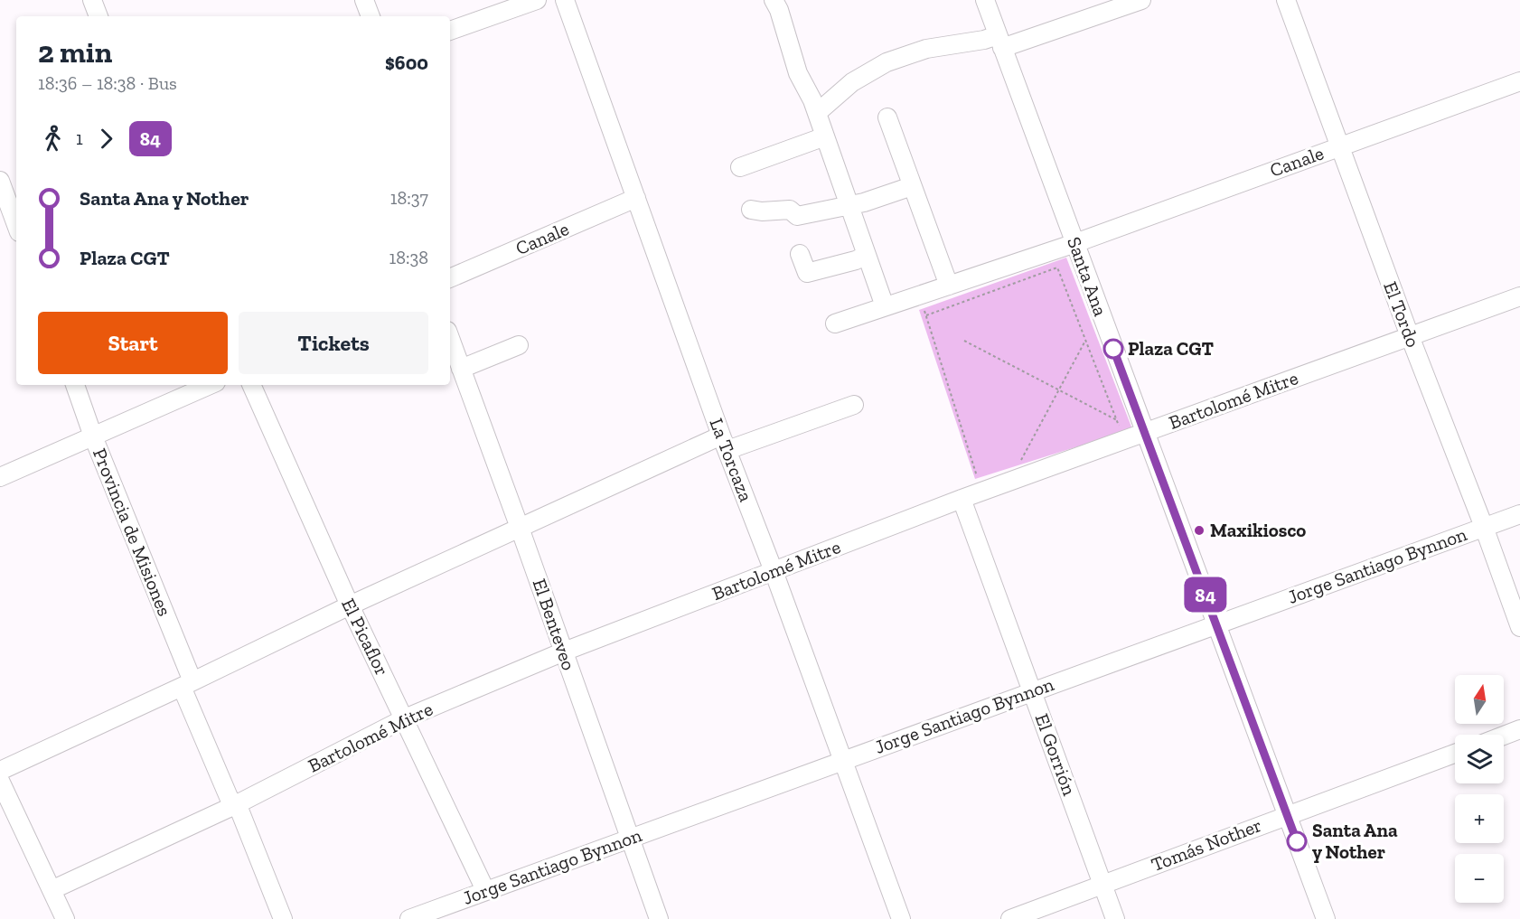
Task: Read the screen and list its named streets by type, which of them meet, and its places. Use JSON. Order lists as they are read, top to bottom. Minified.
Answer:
{"streets":{"street":["Canale","Santa Ana","El Tordo","Bartolomé Mitre","La Torcaza","Provincia de Misiones","Jorge Santiago Bynnon","El Benteveo","El Picaflor","El Gorrión","Tomás Nother"]},"crossings":[["Canale","Santa Ana"],["Canale","El Tordo"],["Canale","La Torcaza"],["Santa Ana","Bartolomé Mitre"],["Santa Ana","Jorge Santiago Bynnon"],["Santa Ana","Tomás Nother"],["El Tordo","Bartolomé Mitre"],["El Tordo","Jorge Santiago Bynnon"],["Bartolomé Mitre","La Torcaza"],["Bartolomé Mitre","Provincia de Misiones"],["Bartolomé Mitre","El Benteveo"],["Bartolomé Mitre","El Picaflor"],["Bartolomé Mitre","El Gorrión"],["La Torcaza","Jorge Santiago Bynnon"],["Jorge Santiago Bynnon","El Benteveo"],["Jorge Santiago Bynnon","El Picaflor"],["Jorge Santiago Bynnon","El Gorrión"],["El Gorrión","Tomás Nother"]],"places":["Plaza CGT","Maxikiosco","Santa Ana y Nother"],"lines":["bus line 84"],"north":"top","page":{"on_map":"84","heading":["2 min","18:36 – 18:38 · Bus","$600"],"legs":["1","84"],"list":[{"name":"Santa Ana y Nother","value":"18:37"},{"name":"Plaza CGT","value":"18:38"}],"buttons":["Start","Tickets"],"map_buttons":["+","−"]}}
